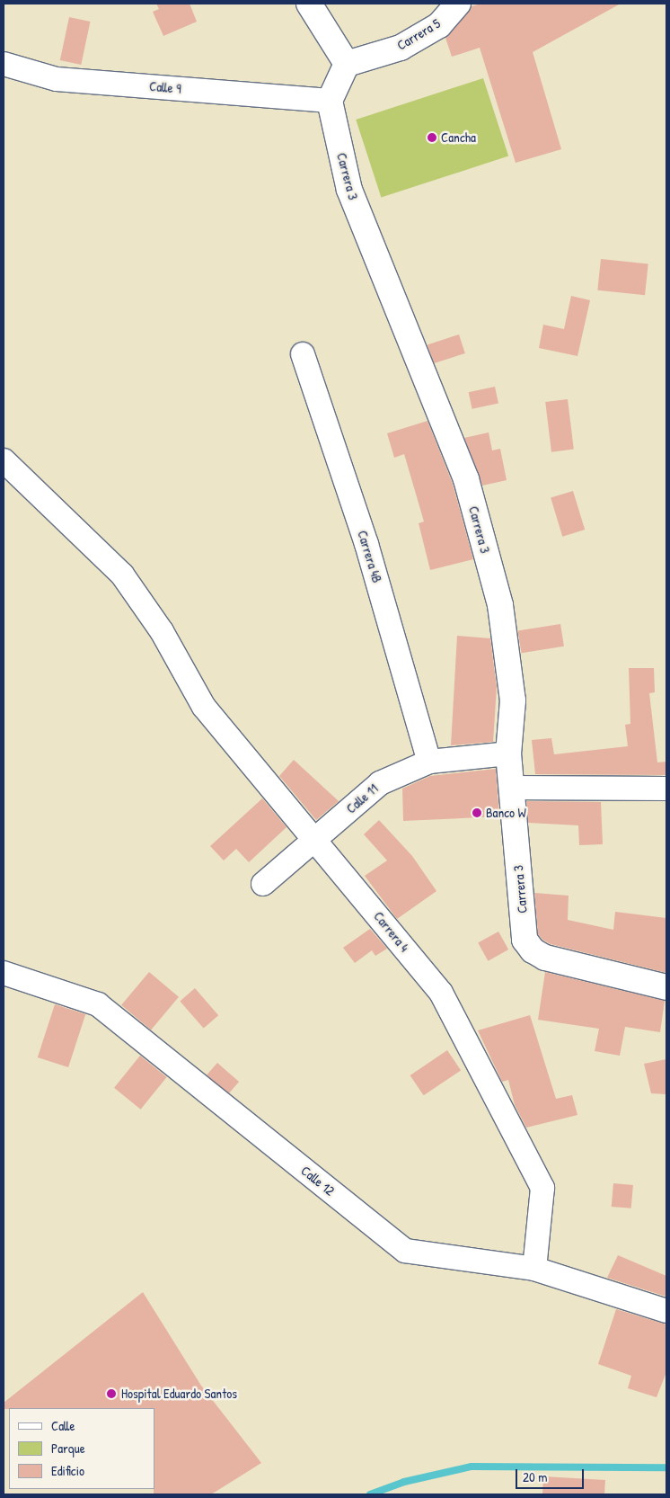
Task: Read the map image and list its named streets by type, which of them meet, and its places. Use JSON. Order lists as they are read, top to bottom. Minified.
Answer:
{"streets":{"street":["Carrera 5","Calle 9","Carrera 3","Carrera 4B","Calle 11","Carrera 4","Calle 12"]},"crossings":[["Calle 9","Carrera 3"],["Carrera 3","Calle 11"],["Carrera 4B","Calle 11"],["Calle 11","Carrera 4"],["Carrera 4","Calle 12"]],"places":["Cancha","Banco W","Hospital Eduardo Santos"],"legend":["Calle","Parque","Edificio"],"scale_bar":"20 m"}
